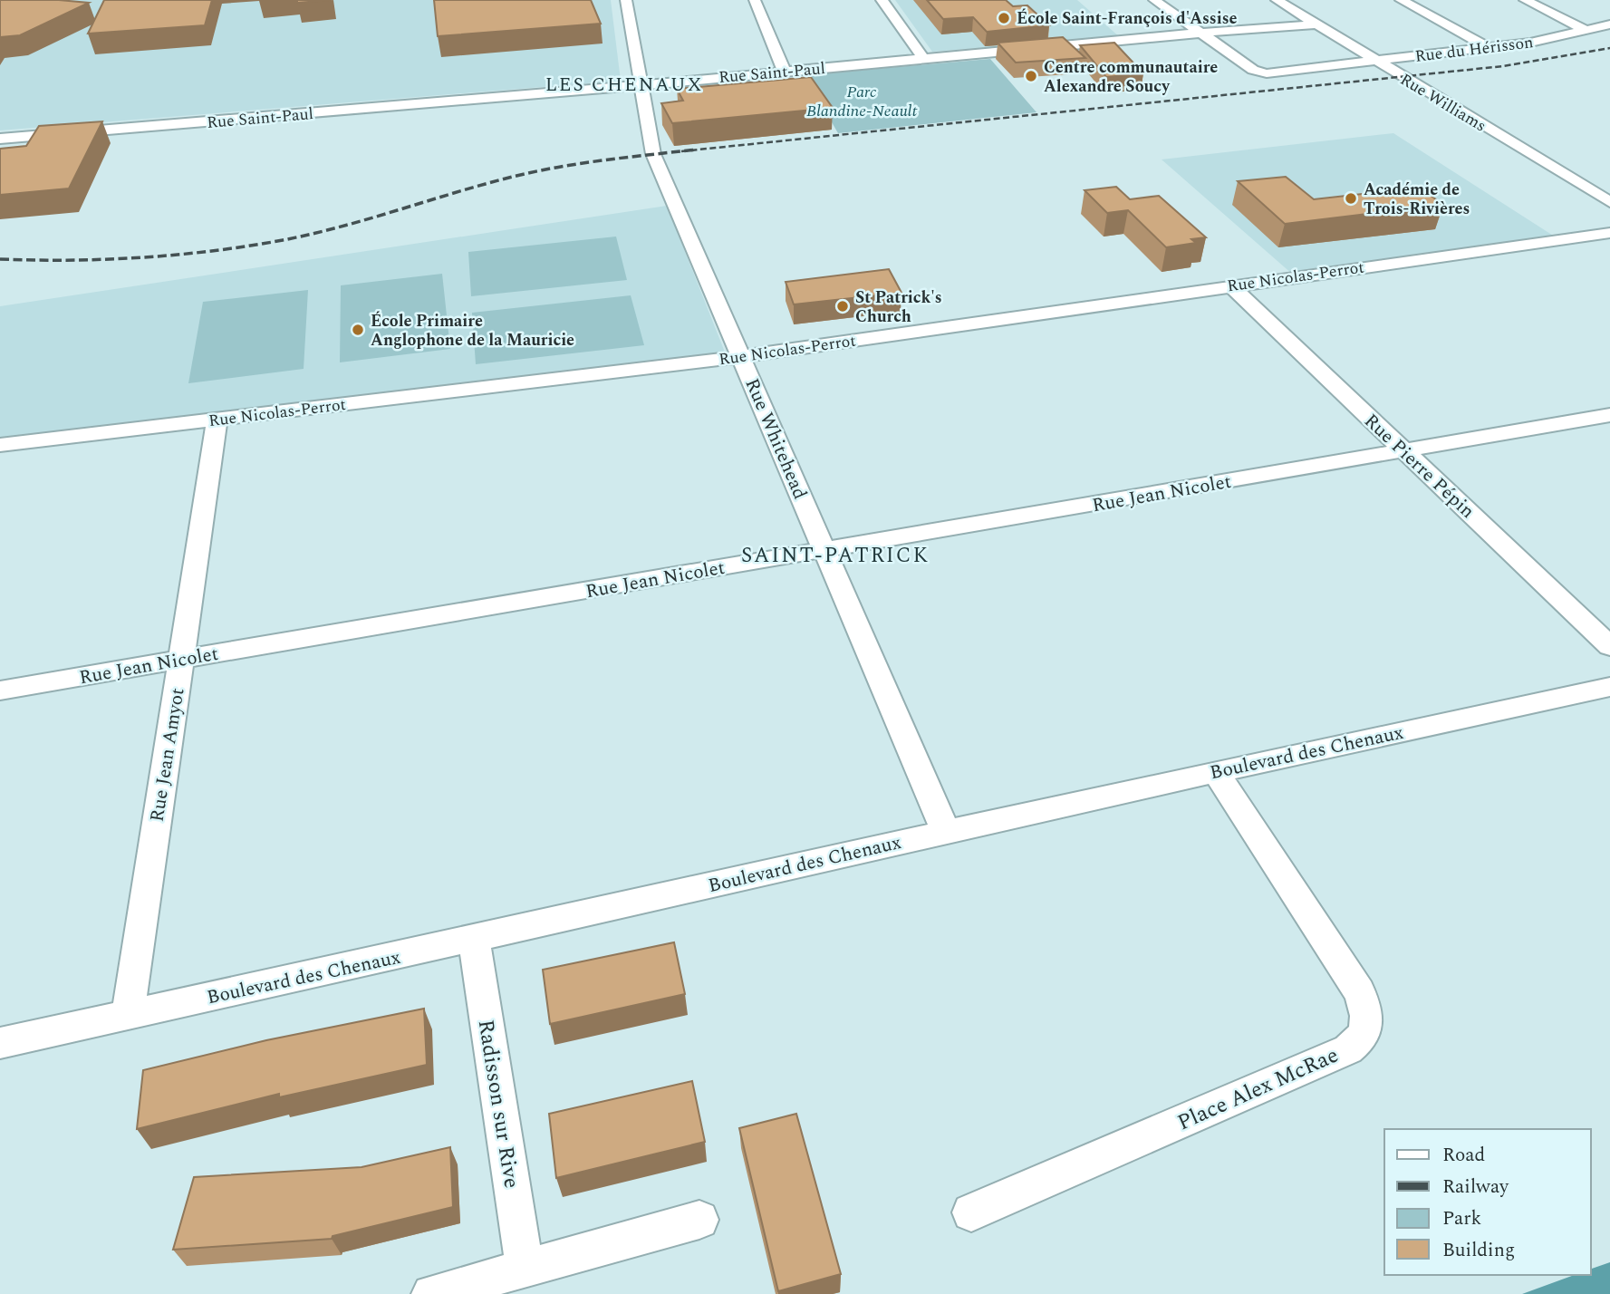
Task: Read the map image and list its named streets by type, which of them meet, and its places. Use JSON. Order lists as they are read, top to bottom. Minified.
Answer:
{"streets":{"street":["Rue du Hérisson","Rue Saint-Paul","Rue Williams","Rue Nicolas-Perrot","Rue Whitehead","Rue Pierre Pépin","Rue Jean Nicolet","Boulevard des Chenaux","Rue Jean Amyot","Place Alex McRae","Radisson sur Rive"]},"crossings":[["Rue du Hérisson","Rue Saint-Paul"],["Rue du Hérisson","Rue Williams"],["Rue Saint-Paul","Rue Williams"],["Rue Saint-Paul","Rue Whitehead"],["Rue Nicolas-Perrot","Rue Whitehead"],["Rue Nicolas-Perrot","Rue Pierre Pépin"],["Rue Nicolas-Perrot","Rue Jean Amyot"],["Rue Whitehead","Rue Jean Nicolet"],["Rue Whitehead","Boulevard des Chenaux"],["Rue Pierre Pépin","Rue Jean Nicolet"],["Rue Jean Nicolet","Rue Jean Amyot"],["Boulevard des Chenaux","Rue Jean Amyot"],["Boulevard des Chenaux","Place Alex McRae"],["Boulevard des Chenaux","Radisson sur Rive"]],"districts":["LES CHENAUX","SAINT-PATRICK"],"parks":["Parc Blandine-Neault"],"places":["École Saint-François d'Assise","Centre communautaire Alexandre Soucy","Académie de Trois-Rivières","St Patrick's Church","École Primaire Anglophone de la Mauricie"],"legend":["Road","Railway","Park","Building"]}
